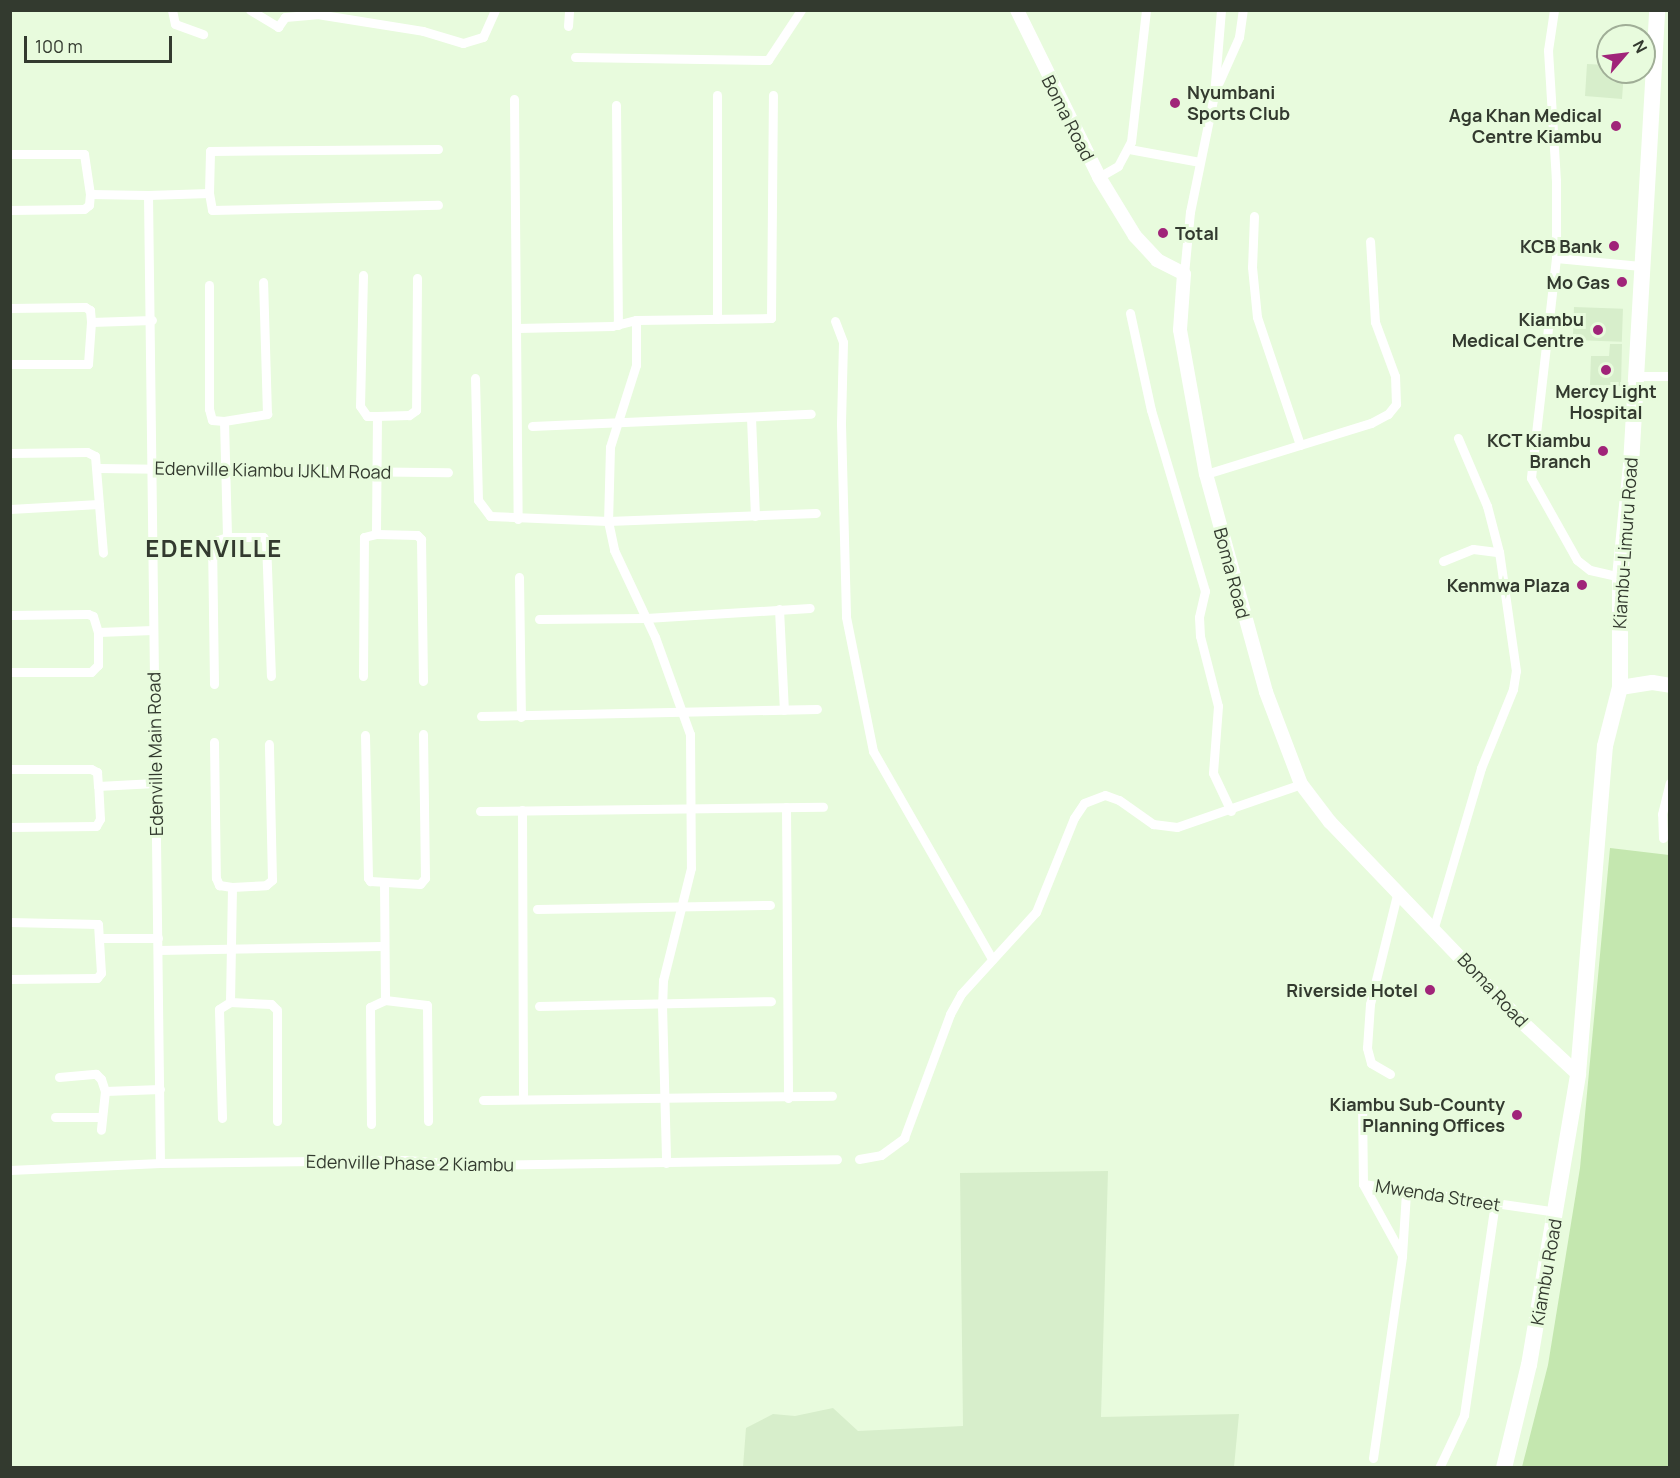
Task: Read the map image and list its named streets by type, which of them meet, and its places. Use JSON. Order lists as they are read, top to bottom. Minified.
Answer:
{"streets":{"highway":["Kiambu-Limuru Road","Kiambu Road"],"main road":["Boma Road"],"street":["Edenville Kiambu IJKLM Road","Edenville Main Road","Edenville Phase 2 Kiambu","Mwenda Street"]},"crossings":[["Boma Road","Kiambu-Limuru Road"],["Boma Road","Kiambu Road"],["Edenville Kiambu IJKLM Road","Edenville Main Road"],["Kiambu-Limuru Road","Kiambu Road"],["Edenville Main Road","Edenville Phase 2 Kiambu"],["Mwenda Street","Kiambu Road"]],"districts":["EDENVILLE"],"places":["Nyumbani Sports Club","Aga Khan Medical Centre Kiambu","Total","KCB Bank","Mo Gas","Kiambu Medical Centre","Mercy Light Hospital","KCT Kiambu Branch","Kenmwa Plaza","Riverside Hotel","Kiambu Sub-County Planning Offices"],"scale_bar":"100 m","north":"top right"}
